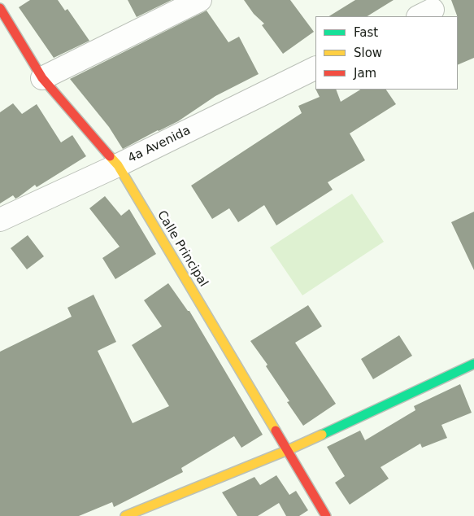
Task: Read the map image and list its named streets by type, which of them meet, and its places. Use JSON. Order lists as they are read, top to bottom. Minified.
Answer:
{"streets":{"street":["4a Avenida","Calle Principal"]},"crossings":[["4a Avenida","Calle Principal"]],"legend":["Fast","Slow","Jam"]}
